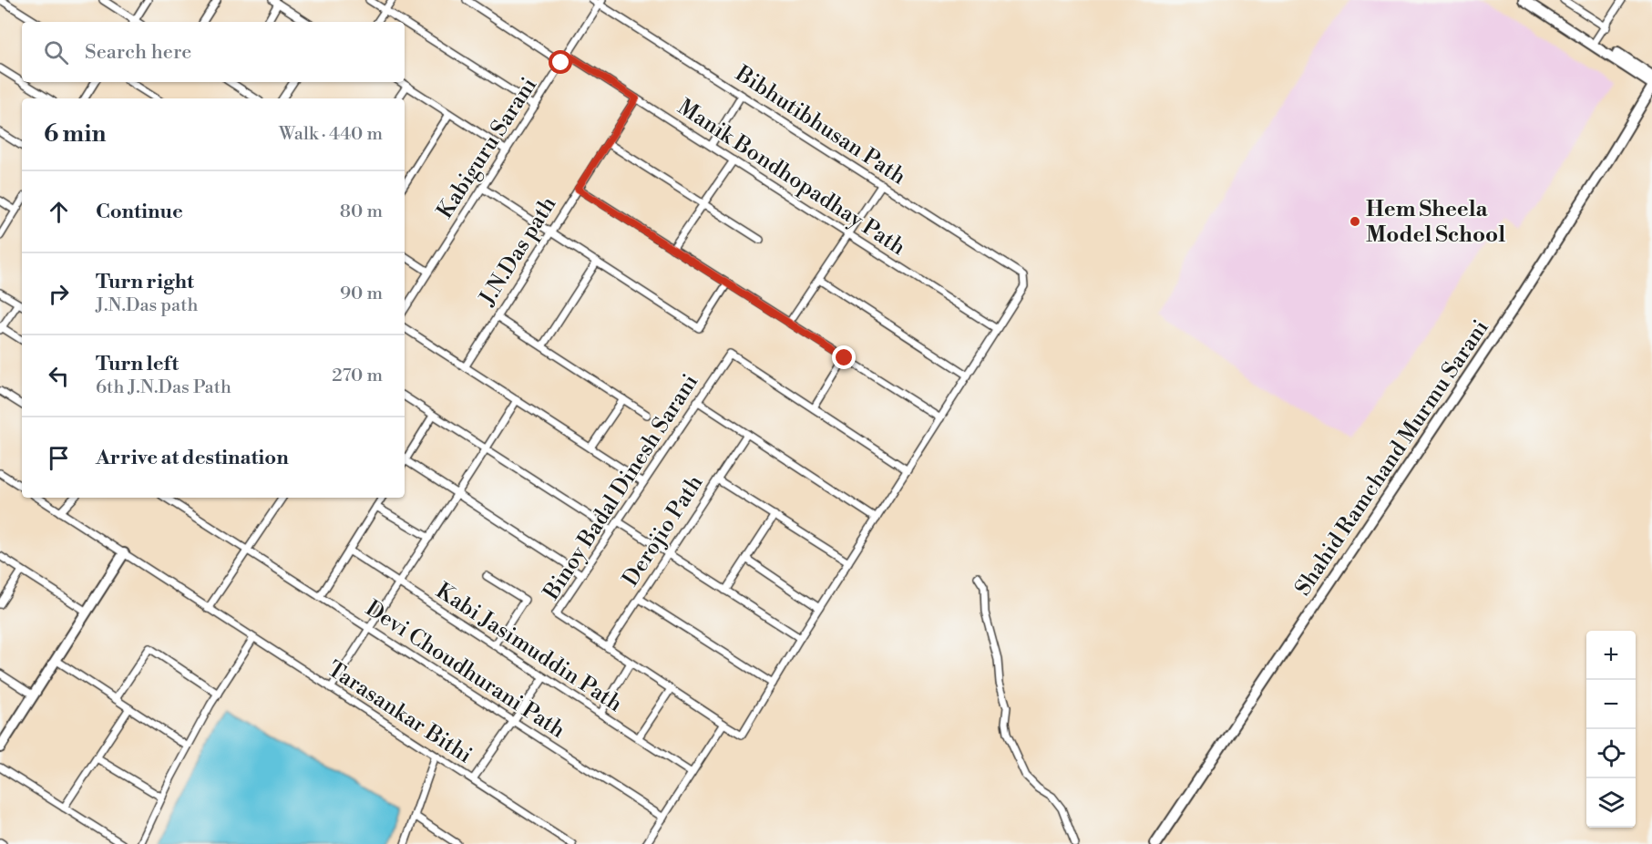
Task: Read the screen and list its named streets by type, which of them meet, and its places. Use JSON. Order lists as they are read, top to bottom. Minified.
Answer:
{"streets":{"street":["Bibhutibhusan Path","Kabiguru Sarani","Manik Bondhopadhay Path","J.N.Das path","Shahid Ramchand Murmu Sarani","Binoy Badal Dinesh Sarani","Derojio Path","Kabi Jasimuddin Path","Devi Choudhurani Path","Tarasankar Bithi"]},"crossings":[["Bibhutibhusan Path","Kabiguru Sarani"],["Bibhutibhusan Path","Manik Bondhopadhay Path"],["Kabiguru Sarani","Manik Bondhopadhay Path"],["Manik Bondhopadhay Path","J.N.Das path"],["Binoy Badal Dinesh Sarani","Derojio Path"]],"places":["Hem Sheela Model School"],"page":{"search":"Search here","heading":["6 min","Walk · 440 m"],"list":[["Continue","80 m"],["Turn right","J.N.Das path","90 m"],["Turn left","6th J.N.Das Path","270 m"],"Arrive at destination"],"map_buttons":["+","−"]}}
